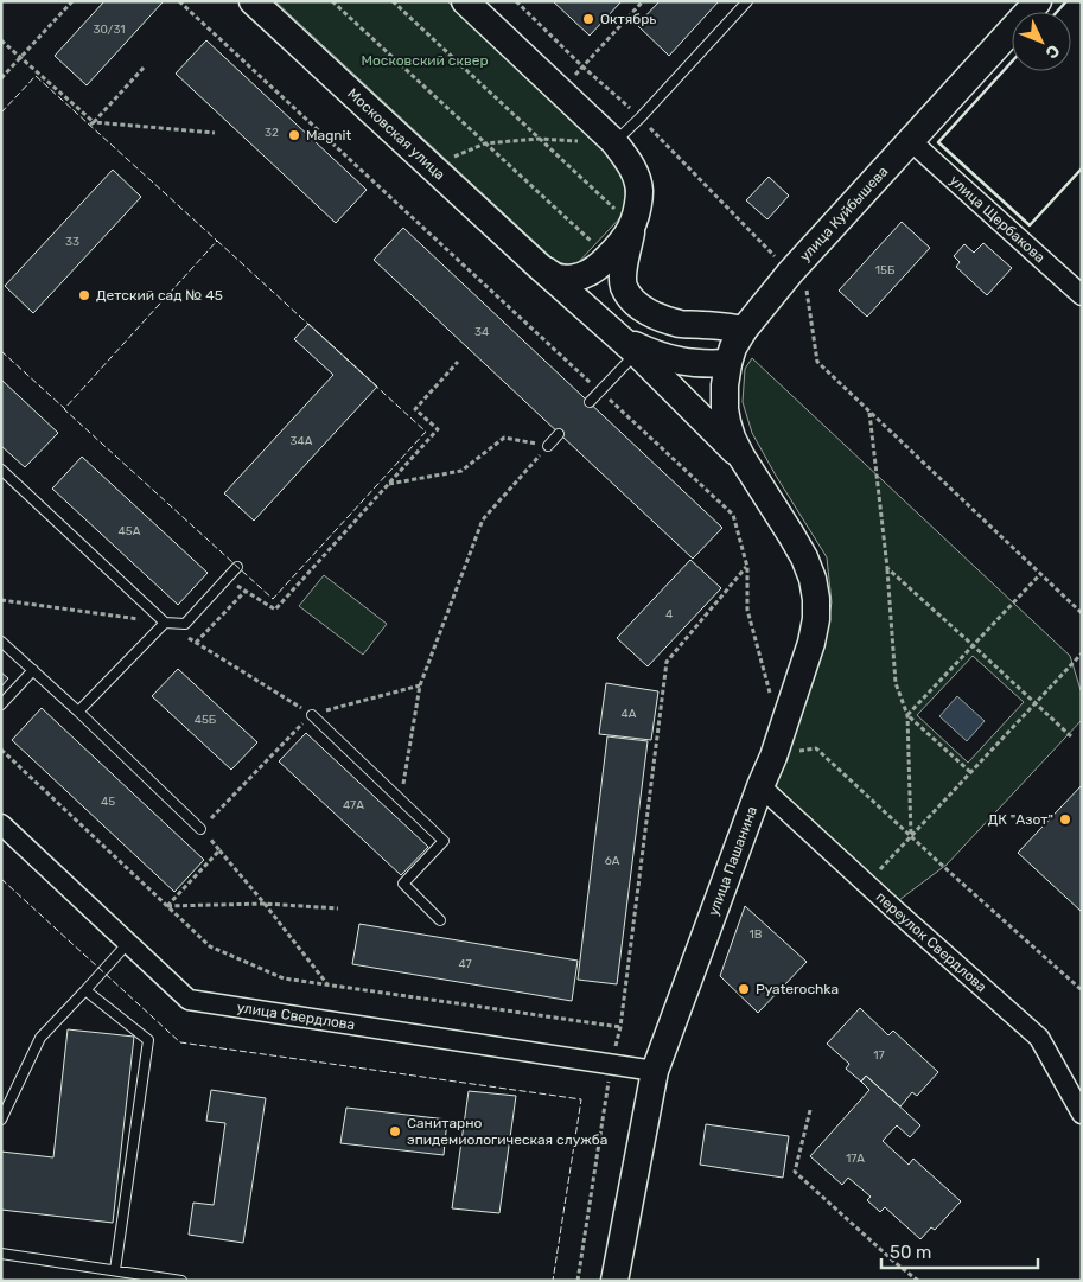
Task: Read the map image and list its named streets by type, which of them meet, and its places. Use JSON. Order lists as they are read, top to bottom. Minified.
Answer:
{"streets":{"main road":["Московская улица","улица Куйбышева","улица Пашанина"],"street":["улица Щербакова","переулок Свердлова","улица Свердлова"]},"crossings":[["Московская улица","улица Куйбышева"],["Московская улица","улица Пашанина"],["улица Куйбышева","улица Щербакова"],["улица Куйбышева","улица Пашанина"],["улица Пашанина","переулок Свердлова"],["улица Пашанина","улица Свердлова"]],"parks":["Московский сквер"],"places":["Октябрь","Magnit","Детский сад № 45","ДК \"Азот\"","Pyaterochka","Санитарно эпидемиологическая служба"],"house_numbers":["30/31","32","33","15Б","34","34А","45А","4","4А","45Б","45","47А","6А","1В","47","17","17А"],"scale_bar":"50 m","north":"bottom right"}
